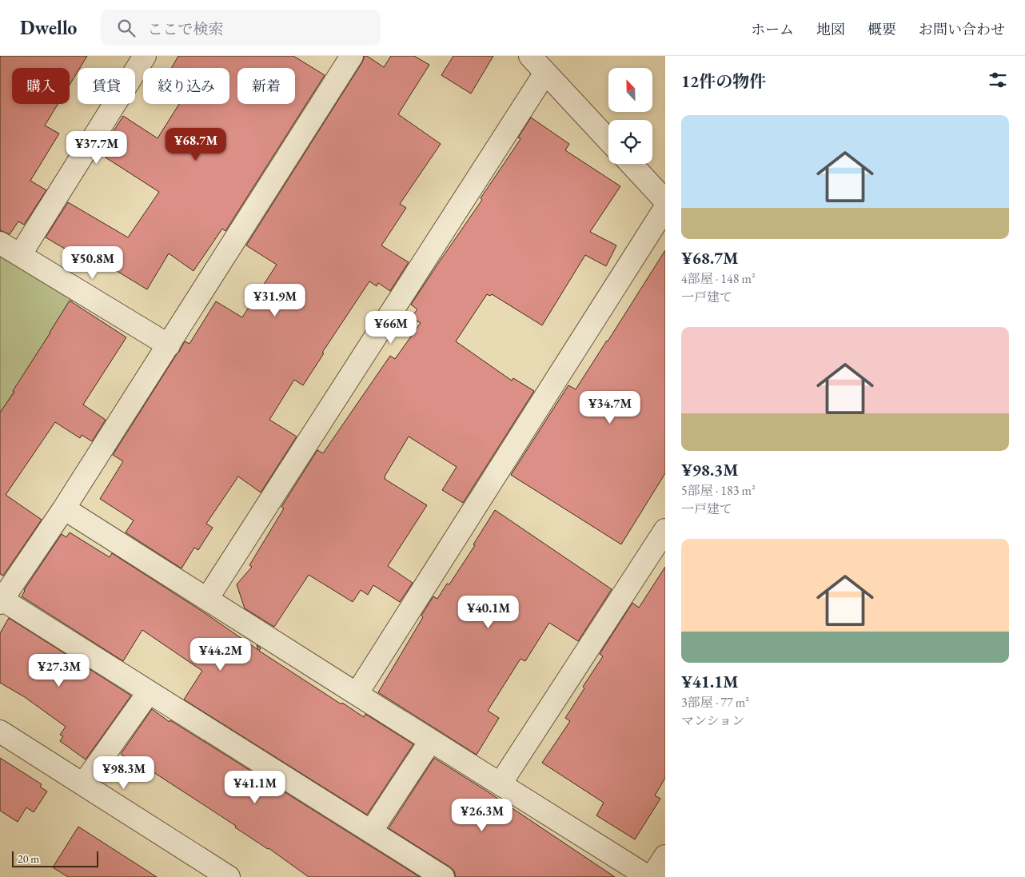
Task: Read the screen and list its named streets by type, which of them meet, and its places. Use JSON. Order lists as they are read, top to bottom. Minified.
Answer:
{"scale_bar":"20 m","north":"top","page":{"header":"Dwello","search":"ここで検索","nav":["ホーム","地図","概要","お問い合わせ"],"heading":"12件の物件","chip":["購入","賃貸","絞り込み","新着"],"list":[{"name":"¥68.7M","note":"4部屋 · 148 m² · 一戸建て"},{"name":"¥98.3M","note":"5部屋 · 183 m² · 一戸建て"},{"name":"¥41.1M","note":"3部屋 · 77 m² · マンション"}],"price":["¥68.7M","¥37.7M","¥50.8M","¥31.9M","¥66M","¥34.7M","¥40.1M","¥44.2M","¥27.3M","¥98.3M","¥41.1M","¥26.3M"],"scale":"20 m"}}
